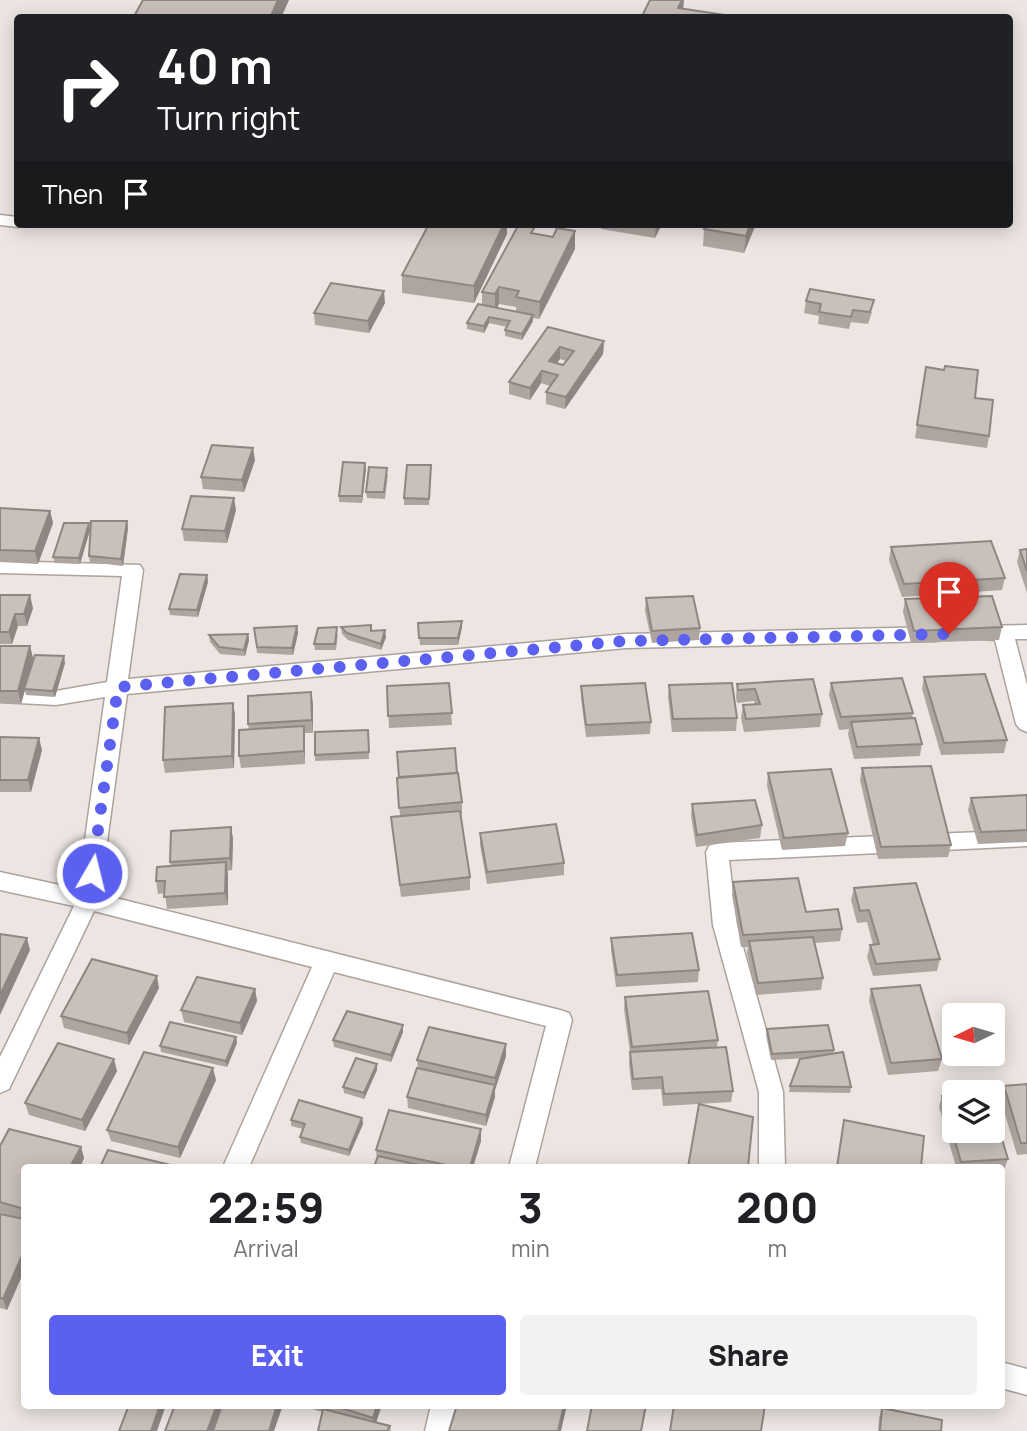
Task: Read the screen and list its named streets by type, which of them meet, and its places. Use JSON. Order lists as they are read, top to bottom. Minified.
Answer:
{"north":"left","page":{"turn":["40 m","Turn right"],"then":"Then","eta":["22:59","Arrival","3","min","200","m"],"buttons":["Exit","Share"]}}
